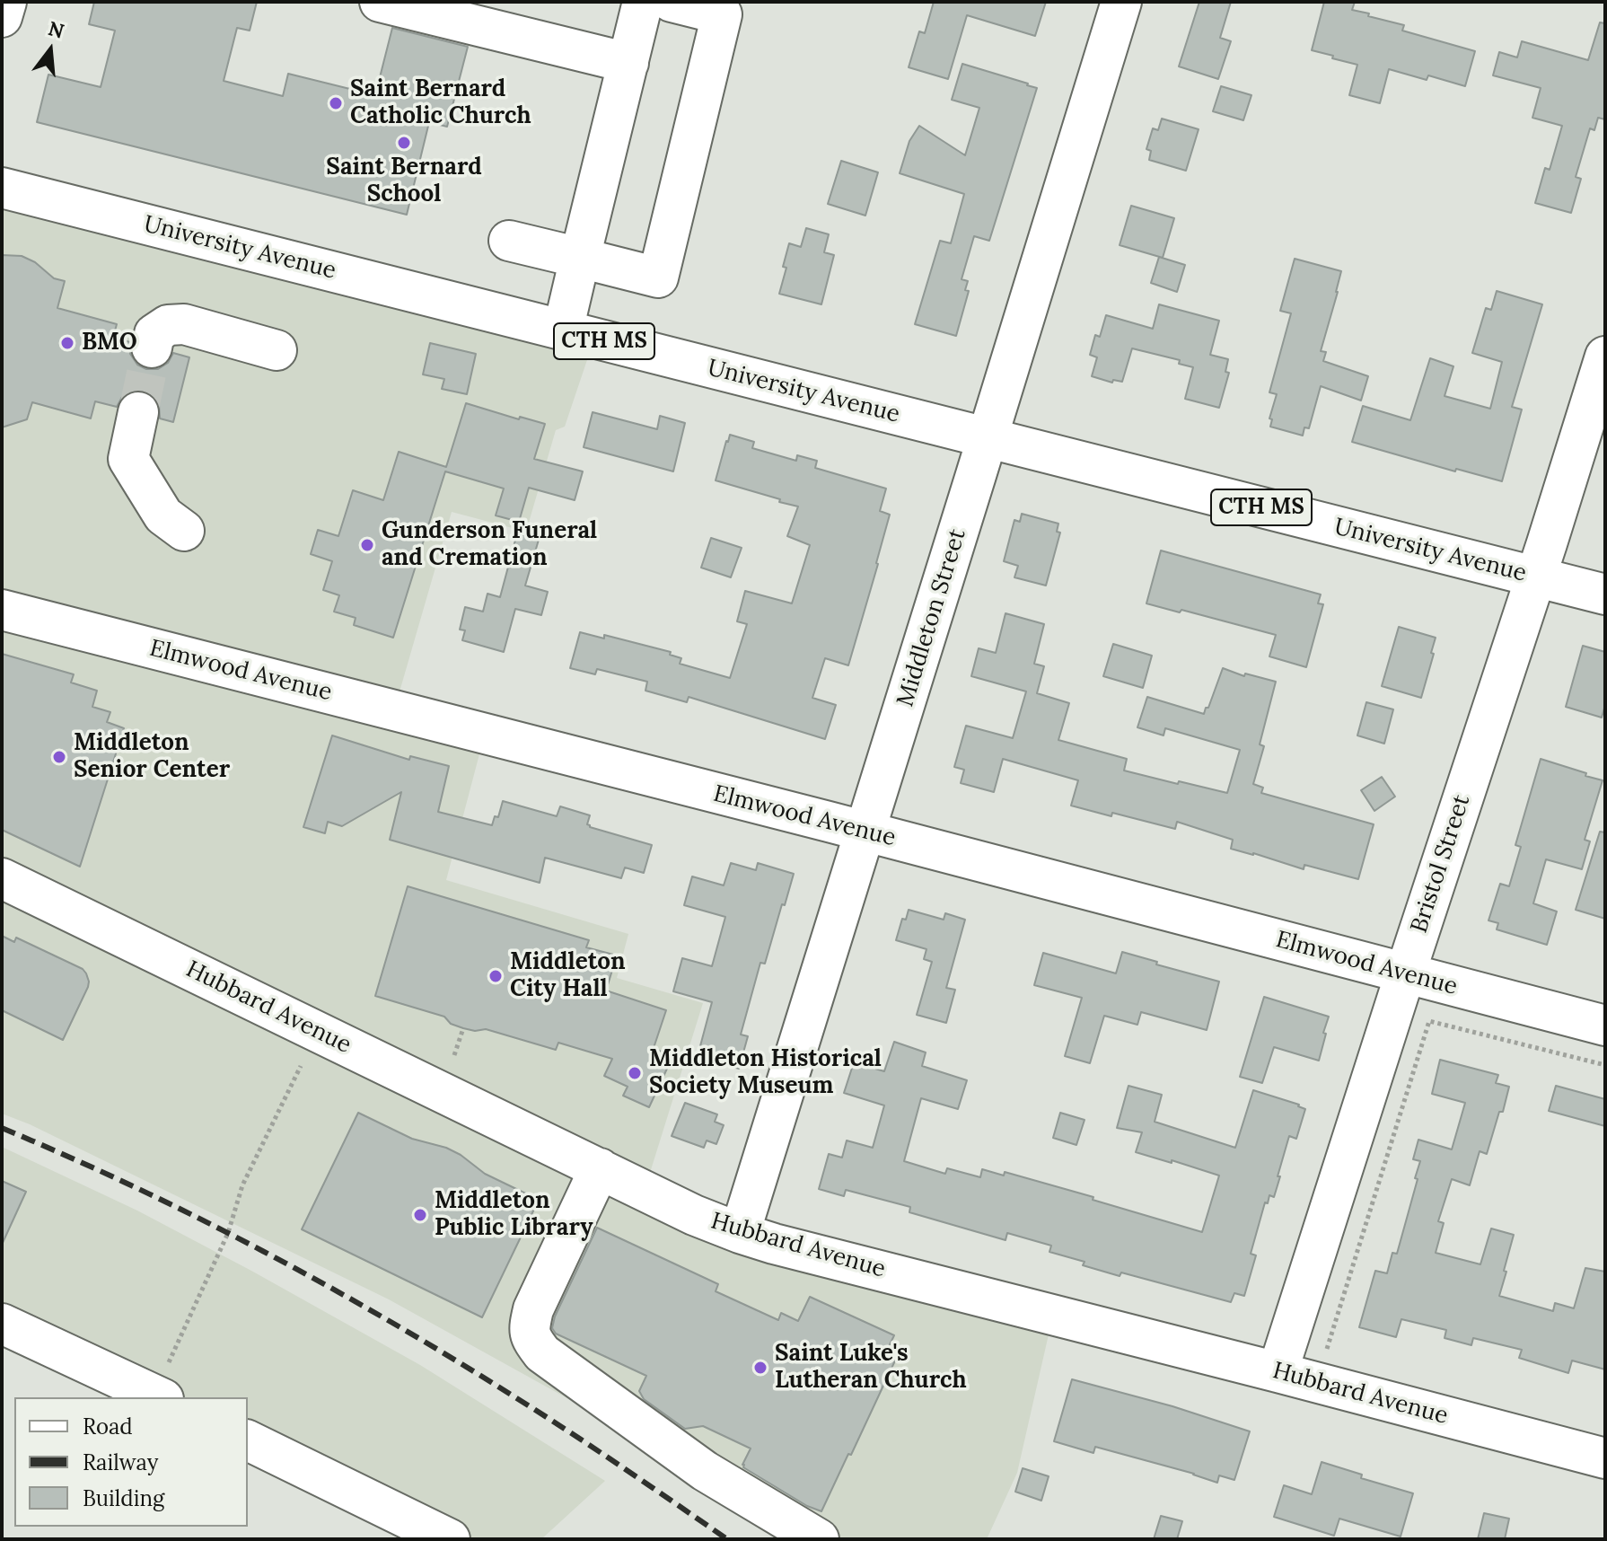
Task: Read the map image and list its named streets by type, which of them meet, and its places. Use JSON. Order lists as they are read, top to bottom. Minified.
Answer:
{"streets":{"street":["University Avenue","CTH MS","Middleton Street","Elmwood Avenue","Bristol Street","Hubbard Avenue"]},"crossings":[["University Avenue","Middleton Street"],["University Avenue","Bristol Street"],["Middleton Street","Elmwood Avenue"],["Middleton Street","Hubbard Avenue"],["Elmwood Avenue","Bristol Street"],["Bristol Street","Hubbard Avenue"]],"places":["Saint Bernard Catholic Church","Saint Bernard School","BMO","Gunderson Funeral and Cremation","Middleton Senior Center","Middleton City Hall","Middleton Historical Society Museum","Middleton Public Library","Saint Luke's Lutheran Church"],"legend":["Road","Railway","Building"],"north":"top"}
